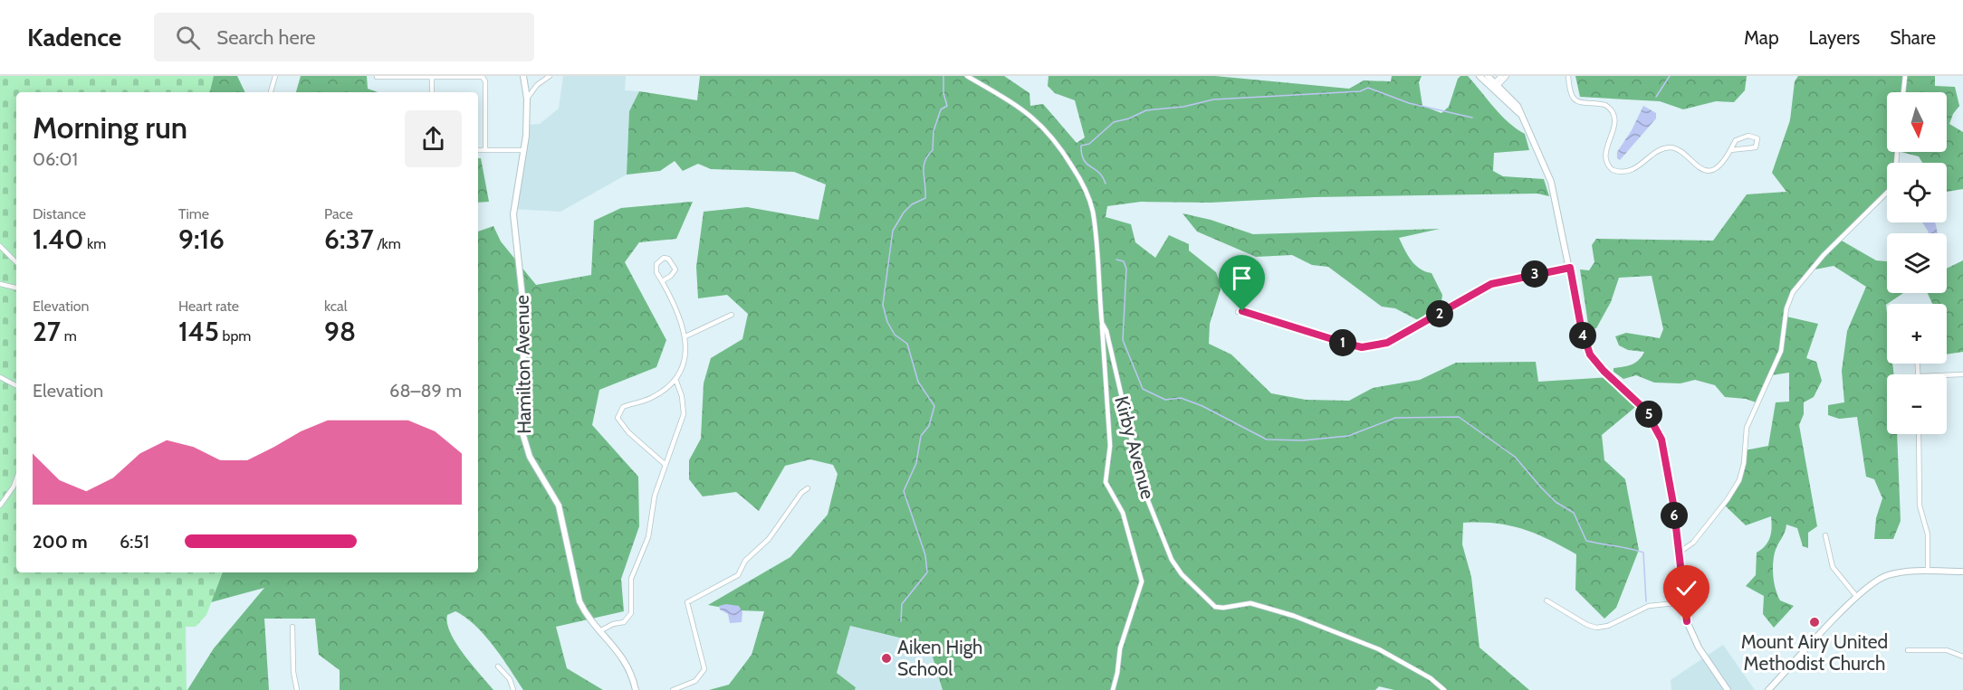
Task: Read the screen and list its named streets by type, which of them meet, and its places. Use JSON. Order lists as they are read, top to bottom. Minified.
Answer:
{"streets":{"main road":["Hamilton Avenue"],"street":["Kirby Avenue"]},"places":["Mount Airy United Methodist Church","Aiken High School"],"north":"bottom","page":{"header":"Kadence","search":"Search here","nav":["Map","Layers","Share"],"map_buttons":["+","−"],"heading":["Morning run","06:01"],"stats":[["Distance","1.40 km"],["Time","9:16"],["Pace","6:37 /km"],["Elevation","27 m"],["Heart rate","145 bpm"],["kcal","98"]],"pins":["3","2","4","1","5","6"],"chart":["Elevation","68–89 m"],"list":[{"name":"200 m","note":"6:51"}]}}
